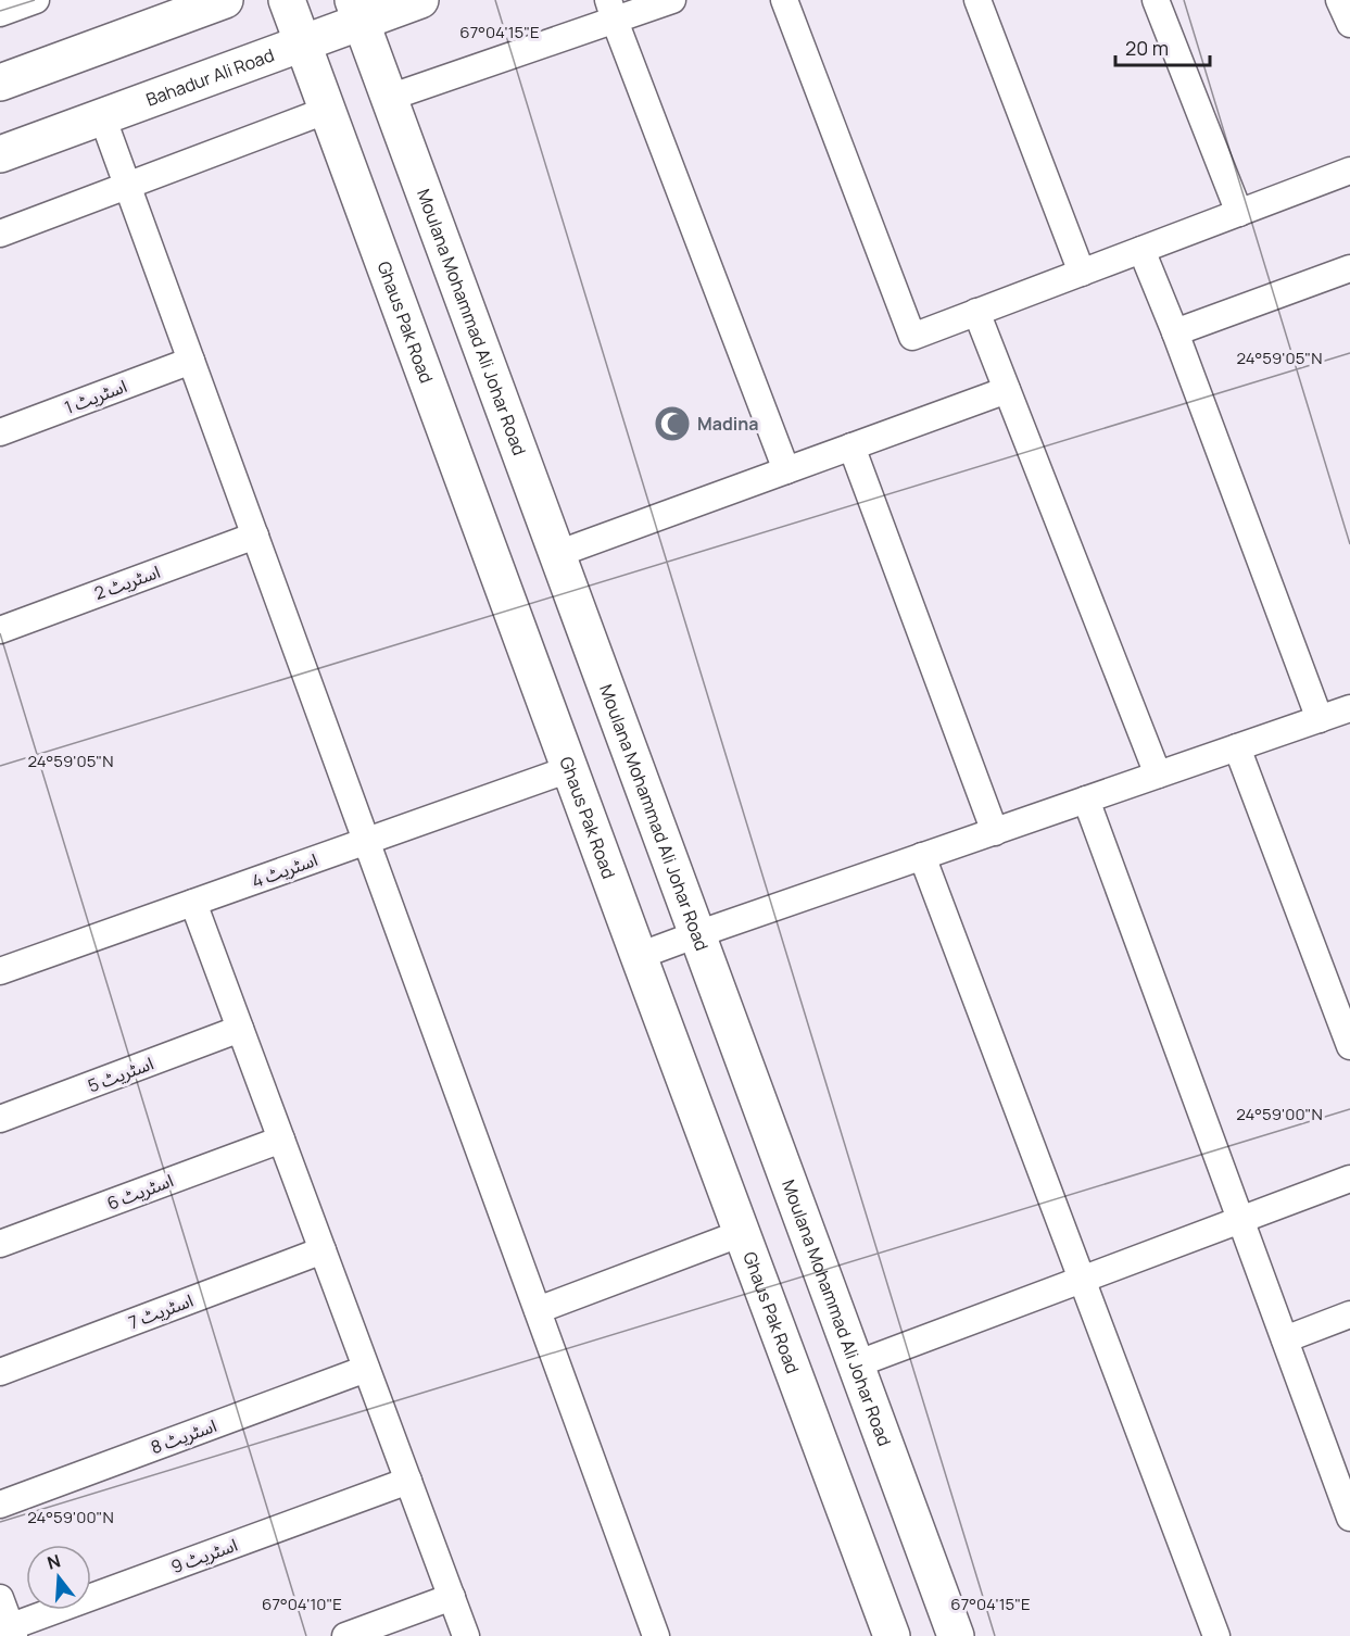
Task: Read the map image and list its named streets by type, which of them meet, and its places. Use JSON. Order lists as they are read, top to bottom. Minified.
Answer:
{"streets":{"main road":["Bahadur Ali Road","Ghaus Pak Road","Moulana Mohammad Ali Johar Road"],"street":["اسٹریٹ 1","اسٹریٹ 2","اسٹریٹ 4","اسٹریٹ 5","اسٹریٹ 6","اسٹریٹ 7","اسٹریٹ 8","اسٹریٹ 9"]},"crossings":[["Bahadur Ali Road","Ghaus Pak Road"],["Bahadur Ali Road","Moulana Mohammad Ali Johar Road"],["Ghaus Pak Road","اسٹریٹ 4"]],"places":{"mosque":["Madina"]},"scale_bar":"20 m","north":"top","coordinates":["67°04'15\"E","24°59'05\"N","24°59'00\"N","67°04'10\"E"]}
